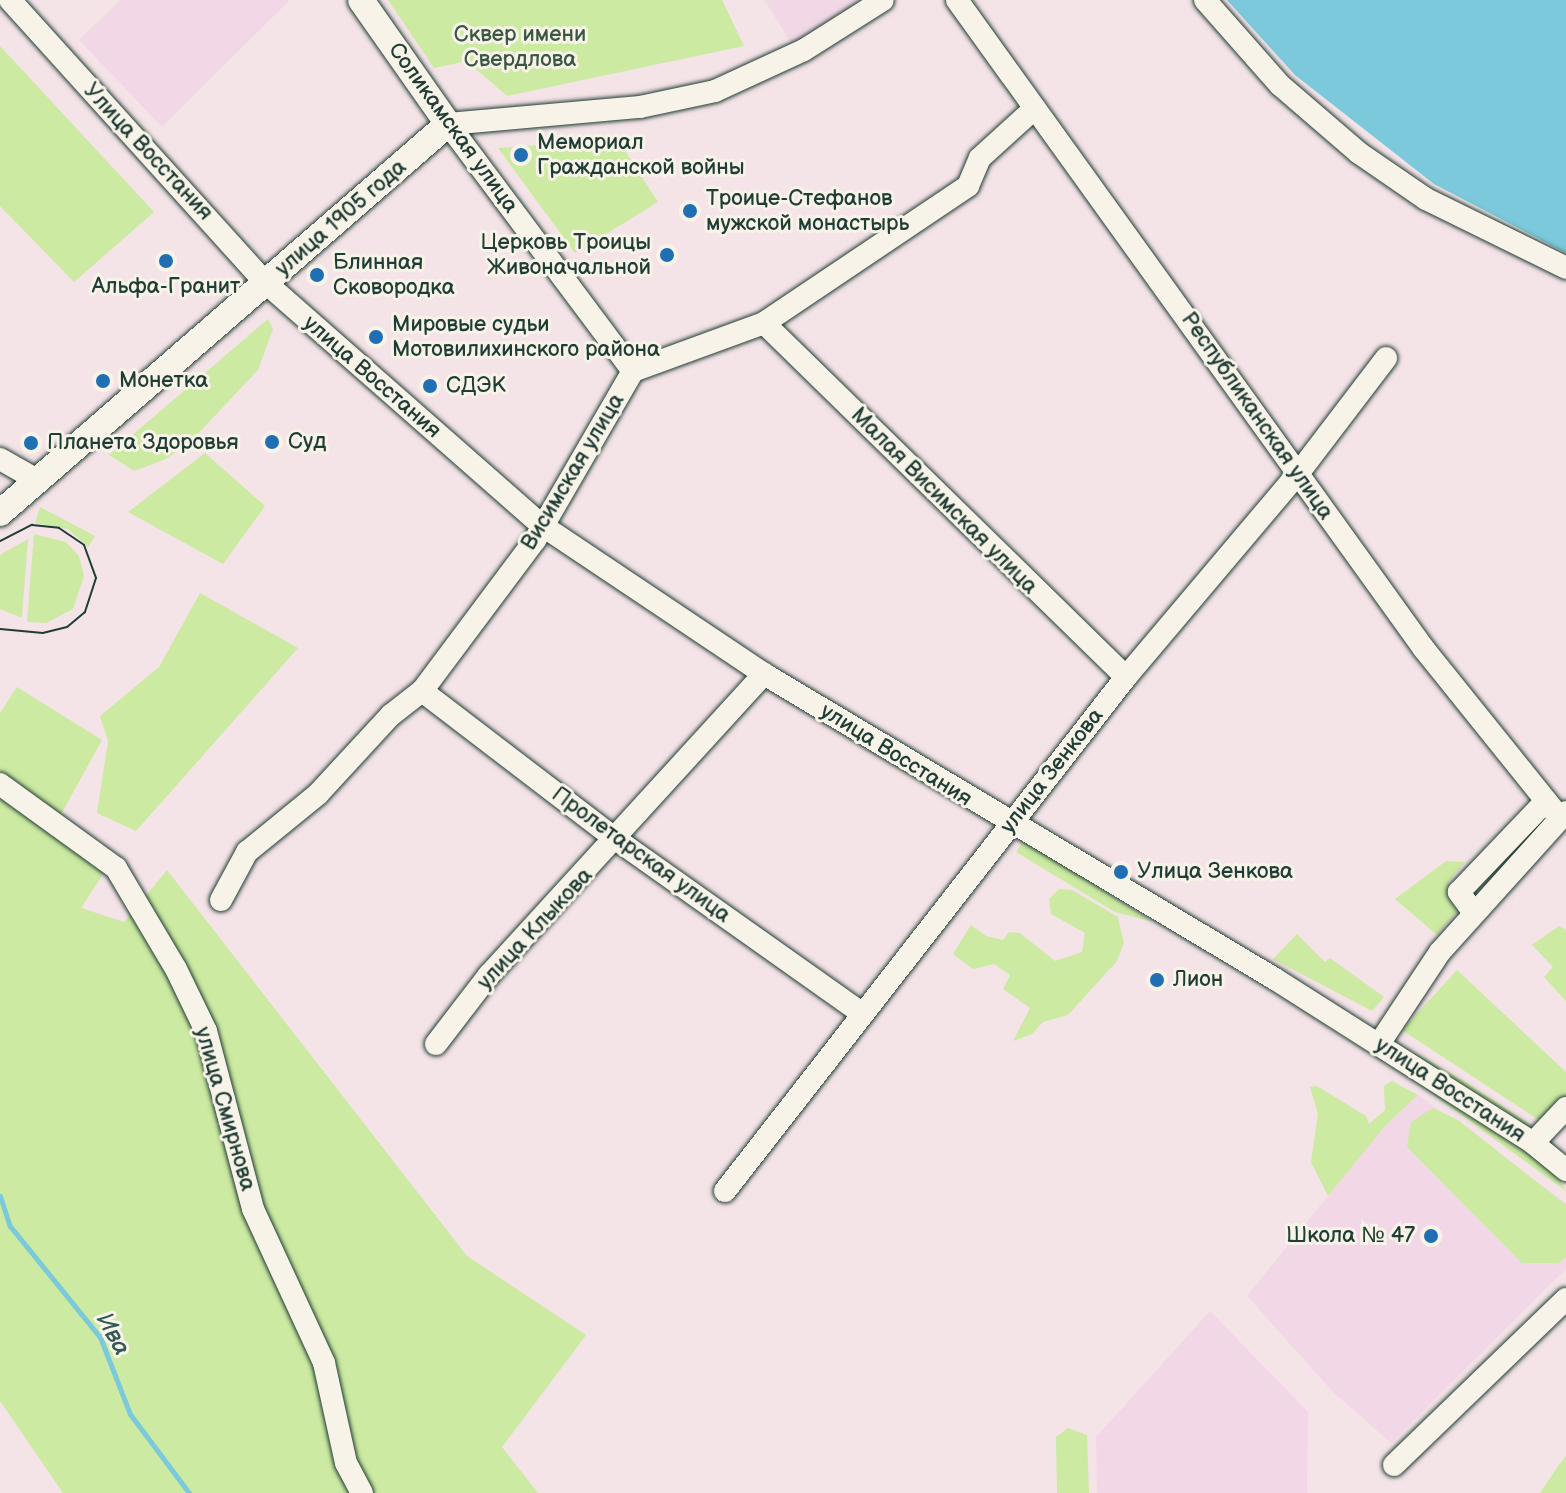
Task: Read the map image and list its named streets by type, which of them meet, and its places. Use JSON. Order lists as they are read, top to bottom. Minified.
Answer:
{"streets":{"main road":["Соликамская улица","улица 1905 года"],"street":["Улица Восстания","улица Восстания","Республиканская улица","Висимская улица","Малая Висимская улица","улица Зенкова","Пролетарская улица","улица Клыкова","улица Смирнова"]},"crossings":[["Соликамская улица","улица 1905 года"],["Соликамская улица","Висимская улица"],["Улица Восстания","улица 1905 года"],["Улица Восстания","улица Восстания"],["улица 1905 года","улица Восстания"],["улица Восстания","Висимская улица"],["улица Восстания","улица Зенкова"],["улица Восстания","улица Клыкова"],["Республиканская улица","Висимская улица"],["Республиканская улица","улица Зенкова"],["Висимская улица","Малая Висимская улица"],["Висимская улица","Пролетарская улица"],["Малая Висимская улица","улица Зенкова"],["улица Зенкова","Пролетарская улица"],["Пролетарская улица","улица Клыкова"]],"water":["Ива"],"parks":["Сквер имени Свердлова"],"places":["Мемориал Гражданской войны","Троице-Стефанов мужской монастырь","Церковь Троицы Живоначальной","Альфа-Гранит","Блинная Сковородка","Мировые судьи Мотовилихинского района","Монетка","СДЭК","Суд","Планета Здоровья","Улица Зенкова","Лион","Школа № 47"]}
